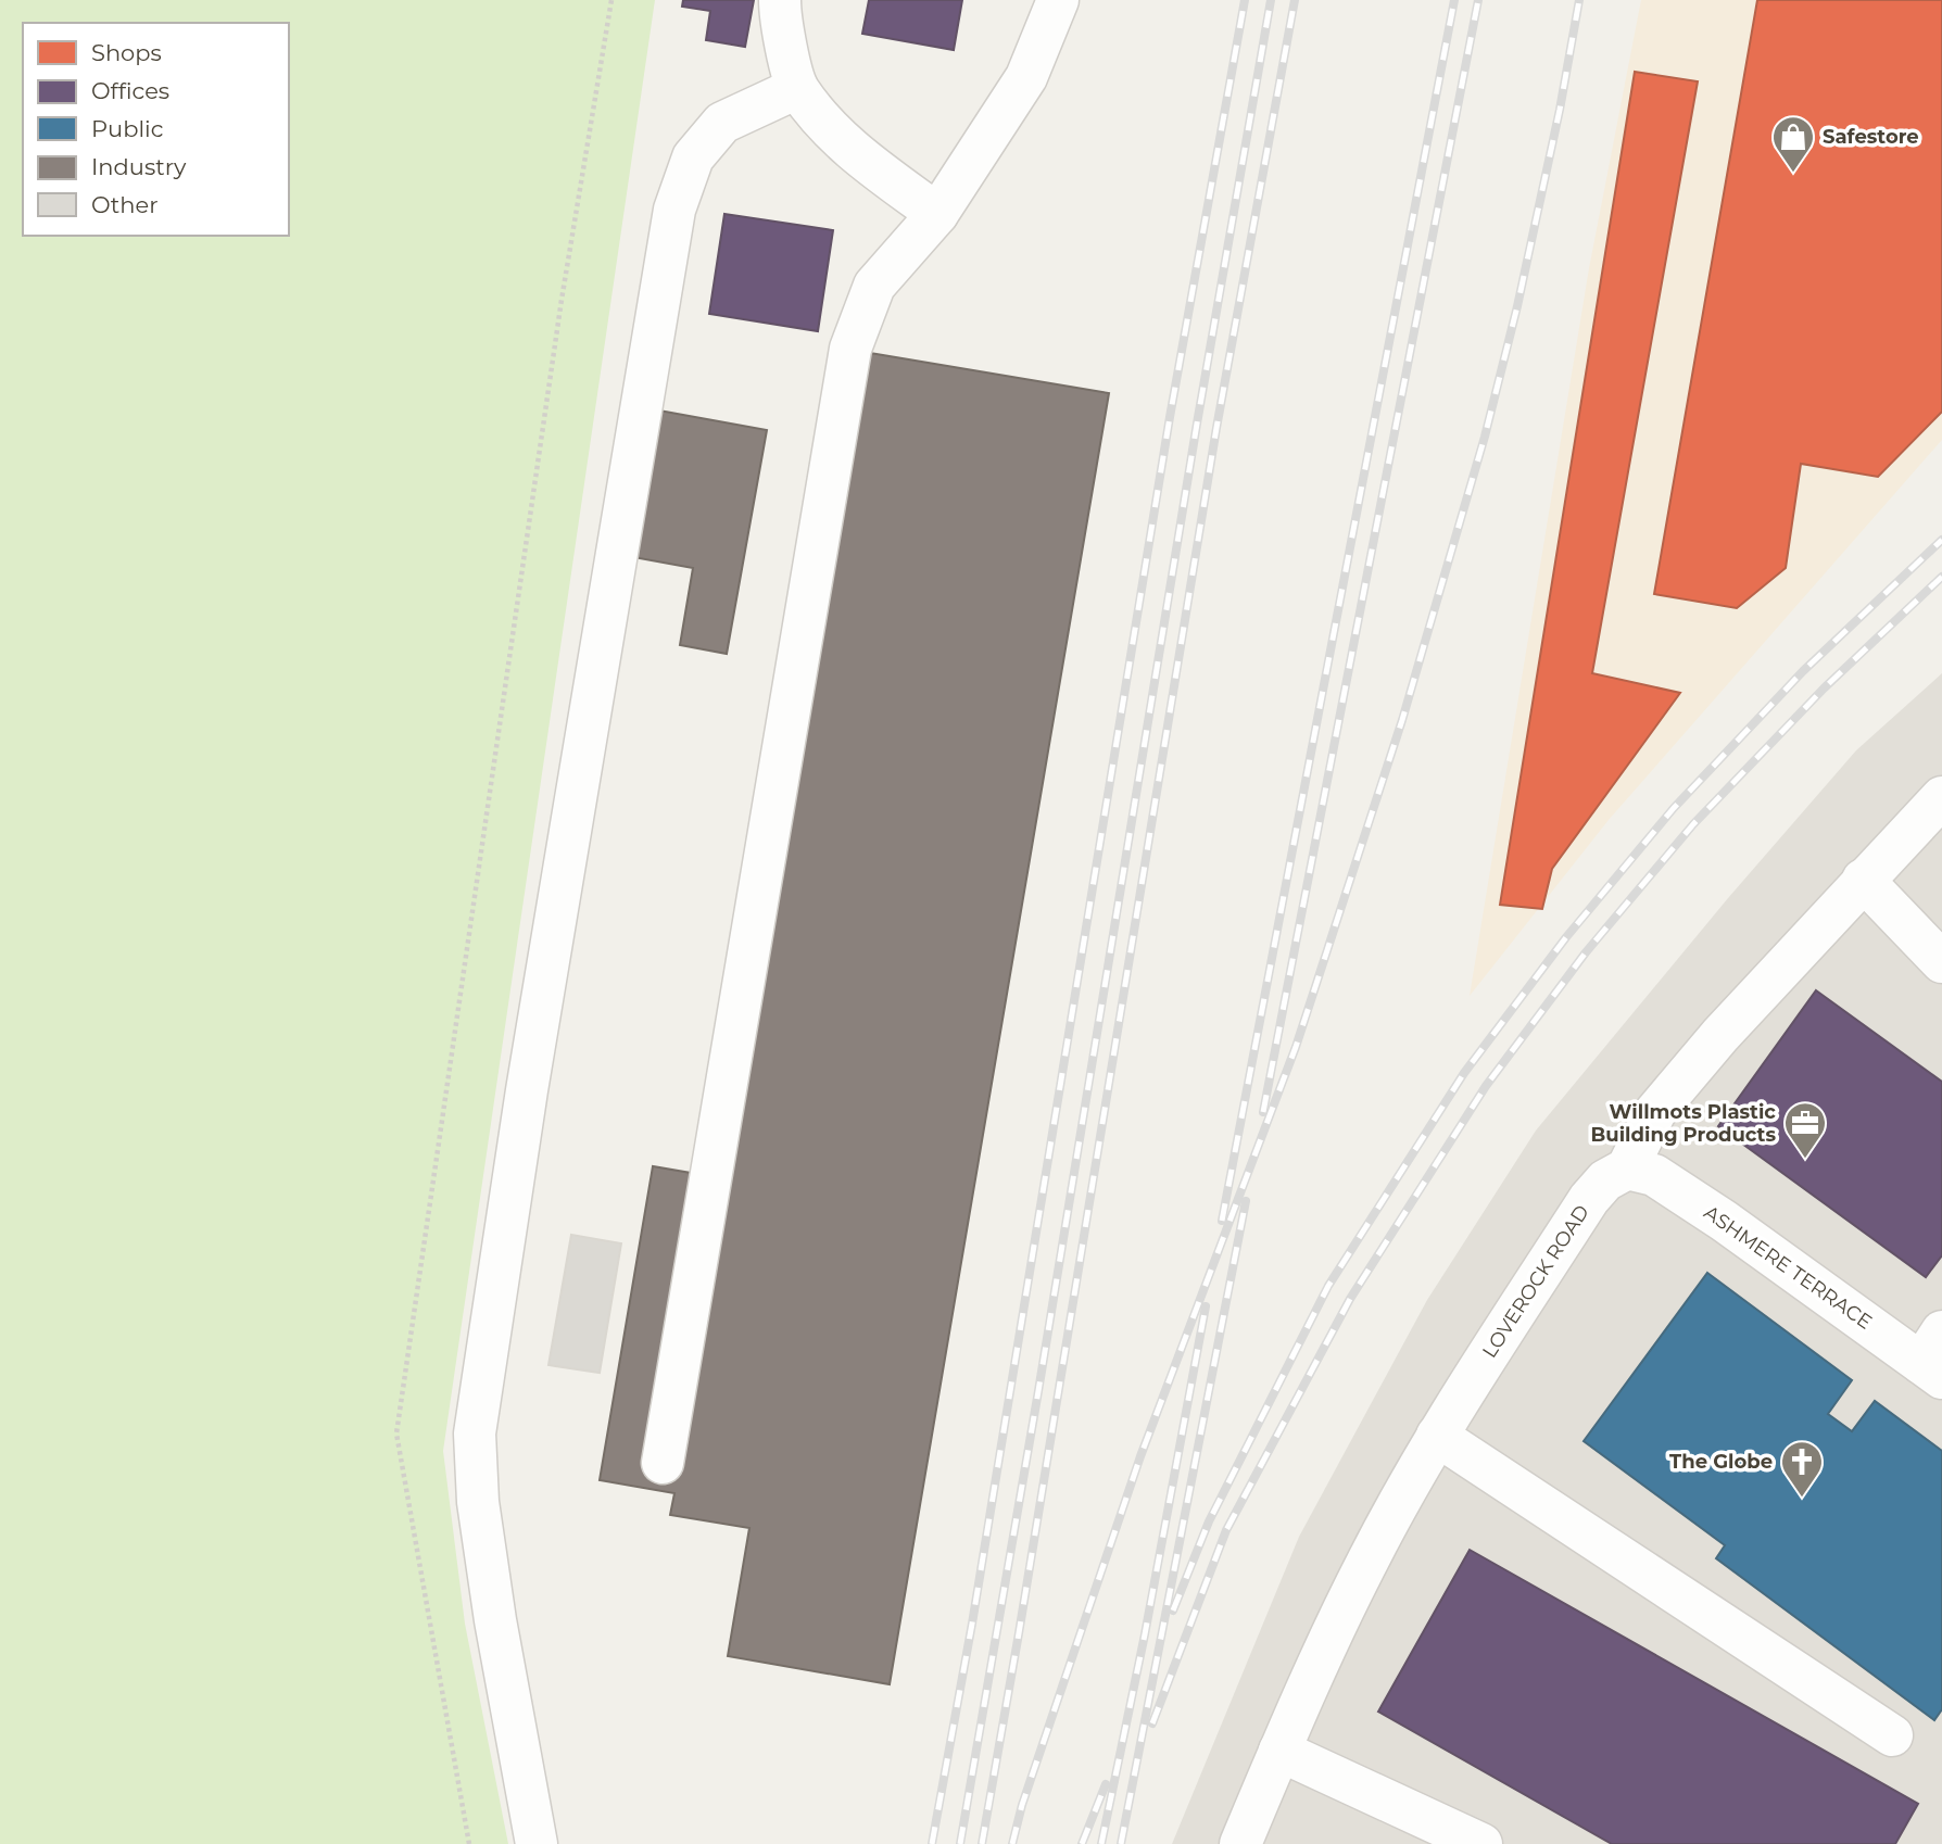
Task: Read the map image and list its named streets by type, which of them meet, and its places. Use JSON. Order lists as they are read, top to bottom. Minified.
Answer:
{"streets":{"street":["ASHMERE TERRACE","LOVEROCK ROAD"]},"crossings":[["ASHMERE TERRACE","LOVEROCK ROAD"]],"places":{"shop":["Safestore"],"office":["Willmots Plastic Building Products"],"church":["The Globe"]},"legend":["Shops","Offices","Public","Industry","Other"]}
